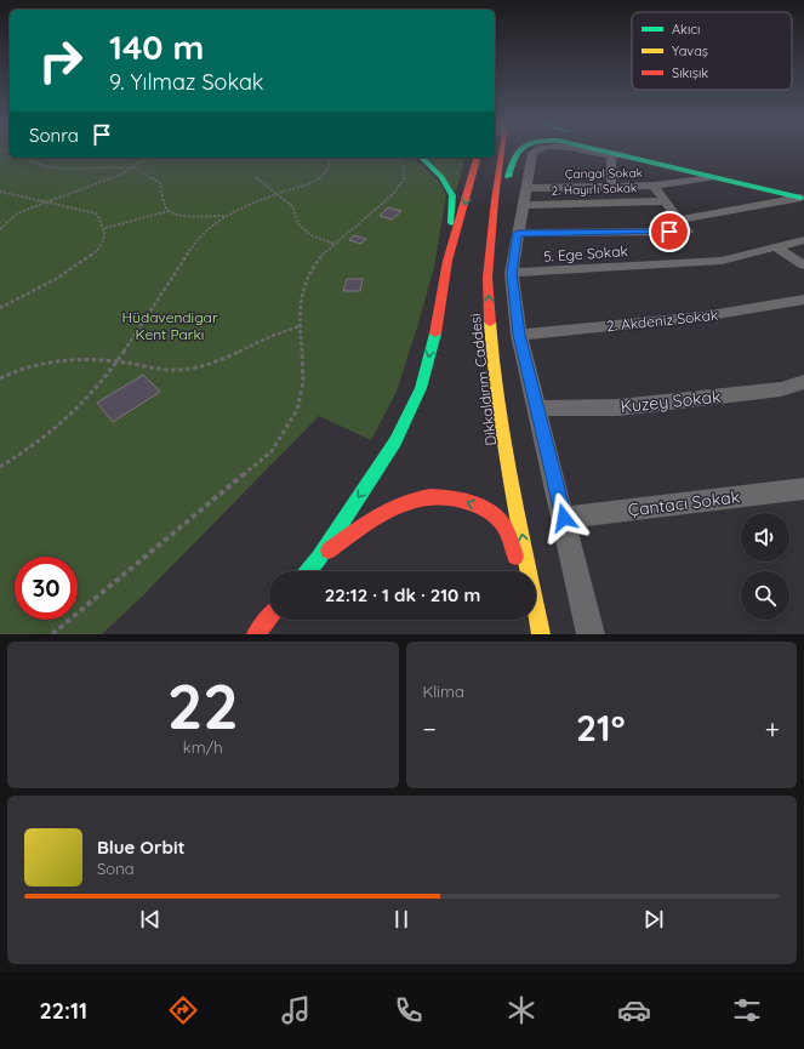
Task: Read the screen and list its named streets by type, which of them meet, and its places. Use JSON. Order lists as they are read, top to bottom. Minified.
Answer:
{"streets":{"main road":["Dikkaldırım Caddesi"],"street":["Çangal Sokak","2. Hayırlı Sokak","5. Ege Sokak","2. Akdeniz Sokak","Kuzey Sokak","Çantacı Sokak"]},"crossings":[["Çangal Sokak","2. Hayırlı Sokak"]],"one_way":["Dikkaldırım Caddesi"],"parks":["Hüdavendigar Kent Parkı"],"legend":["Akıcı","Yavaş","Sıkışık"],"page":{"turn":["140 m","9. Yılmaz Sokak"],"then":"Sonra","limit":"30","trip":"22:12 · 1 dk · 210 m","tile":[["22","km/h"],"Klima"],"heat":["−","21°","+"],"song":["Blue Orbit","Sona"],"tabs":"22:11"}}
